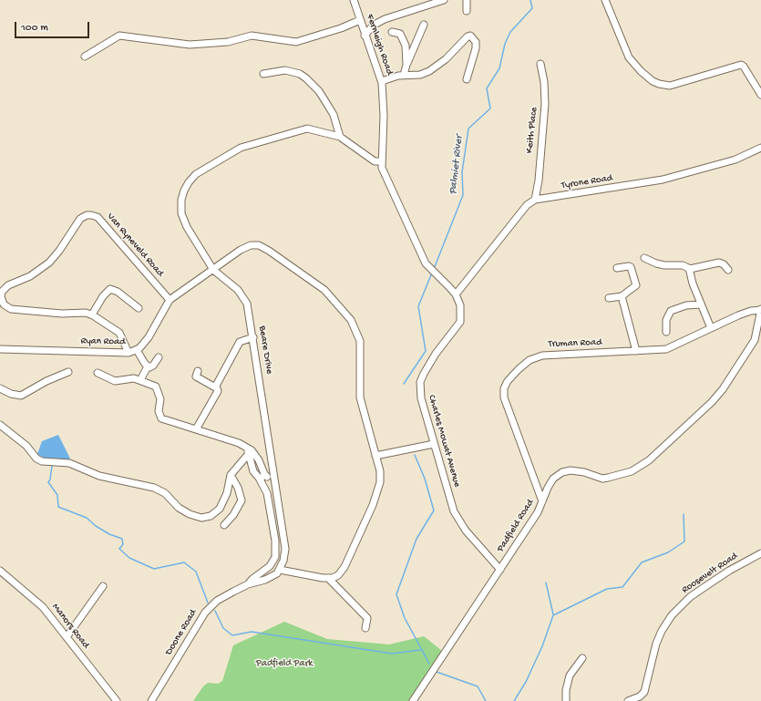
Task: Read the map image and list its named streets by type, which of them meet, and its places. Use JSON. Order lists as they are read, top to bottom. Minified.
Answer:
{"streets":{"street":["Fernleigh Road","Keith Place","Tyrone Road","Van Ryneveld Road","Ryan Road","Truman Road","Beare Drive","Charles Mowat Avenue","Padfield Road","Roosevelt Road","Manors Road","Doone Road"]},"crossings":[["Fernleigh Road","Charles Mowat Avenue"],["Keith Place","Tyrone Road"],["Van Ryneveld Road","Ryan Road"],["Ryan Road","Beare Drive"],["Truman Road","Padfield Road"],["Beare Drive","Doone Road"],["Charles Mowat Avenue","Padfield Road"]],"water":["Palmiet River"],"parks":["Padfield Park"],"scale_bar":"100 m"}
